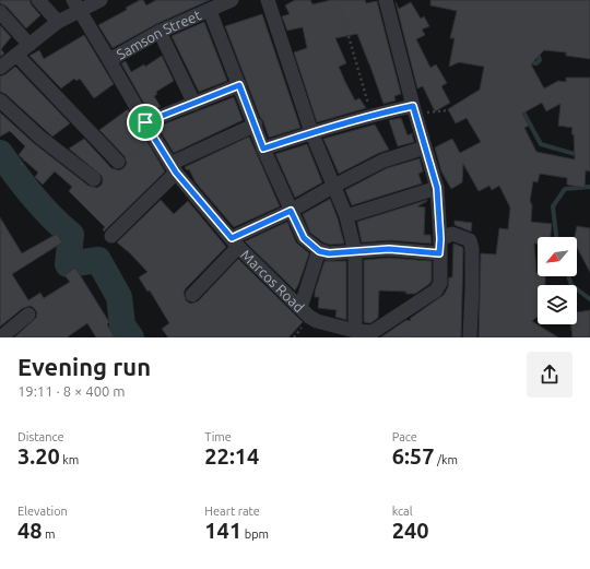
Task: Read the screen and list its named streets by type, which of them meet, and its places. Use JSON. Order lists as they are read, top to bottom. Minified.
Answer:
{"streets":{"street":["Samson Street","Marcos Road"]},"crossings":[["Samson Street","Marcos Road"]],"north":"bottom left","page":{"heading":["Evening run","19:11 · 8 × 400 m"],"stats":[["Distance","3.20 km"],["Time","22:14"],["Pace","6:57 /km"],["Elevation","48 m"],["Heart rate","141 bpm"],["kcal","240"]]}}
